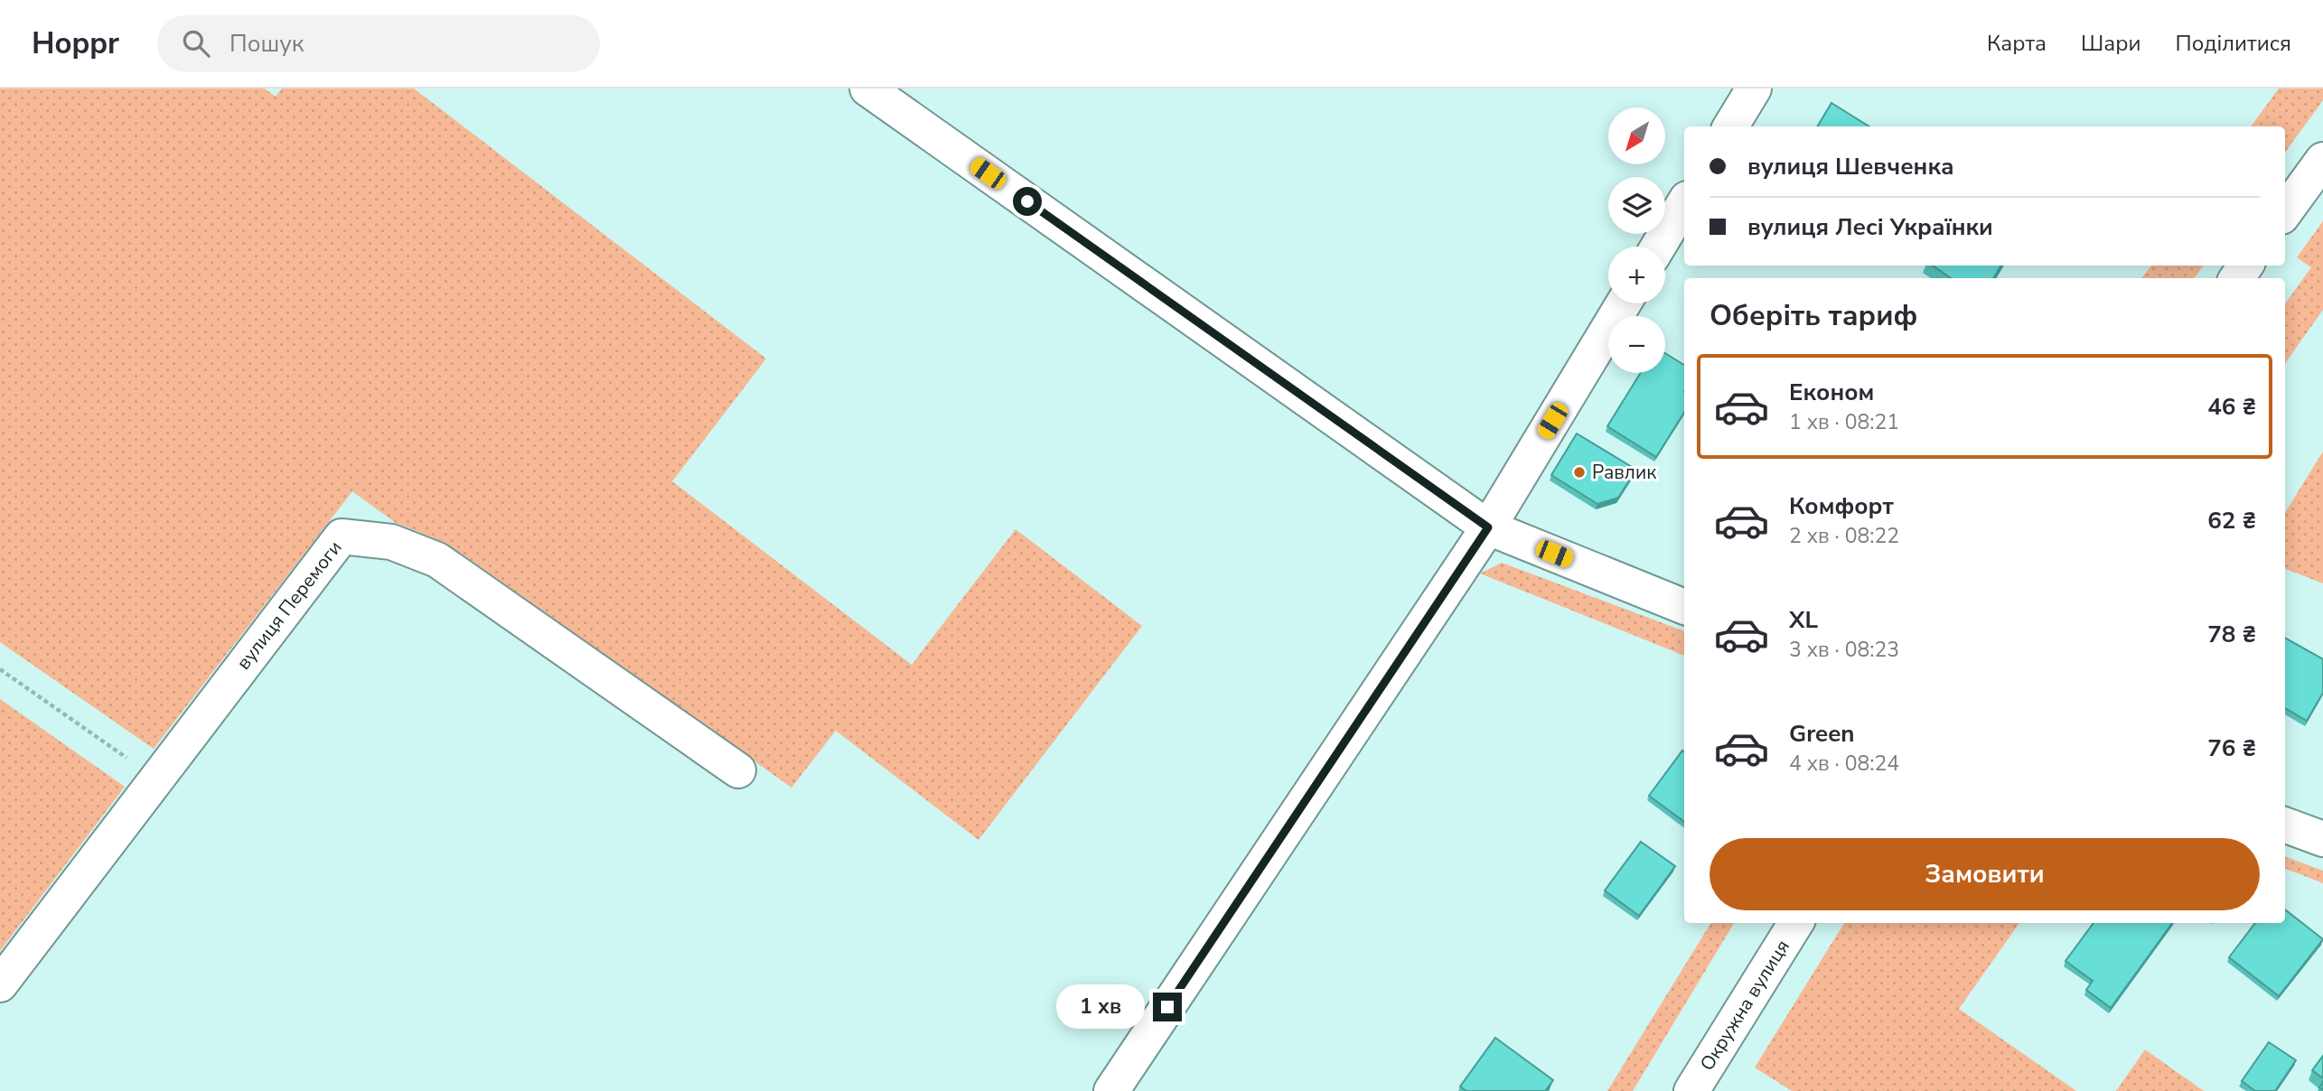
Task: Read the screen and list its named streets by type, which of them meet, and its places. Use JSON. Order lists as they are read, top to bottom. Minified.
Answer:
{"streets":{"main road":["вулиця Перемоги","Окружна вулиця"]},"places":["Равлик"],"north":"bottom left","page":{"header":"Hoppr","search":"Пошук","nav":["Карта","Шари","Поділитися"],"map_buttons":["+","−"],"banner":["вулиця Шевченка","вулиця Лесі Українки"],"heading":"Оберіть тариф","list":[{"name":"Економ","note":"1 хв · 08:21","value":"46 ₴"},{"name":"Комфорт","note":"2 хв · 08:22","value":"62 ₴"},{"name":"XL","note":"3 хв · 08:23","value":"78 ₴"},{"name":"Green","note":"4 хв · 08:24","value":"76 ₴"}],"buttons":"Замовити","bubble":"1 хв"}}
